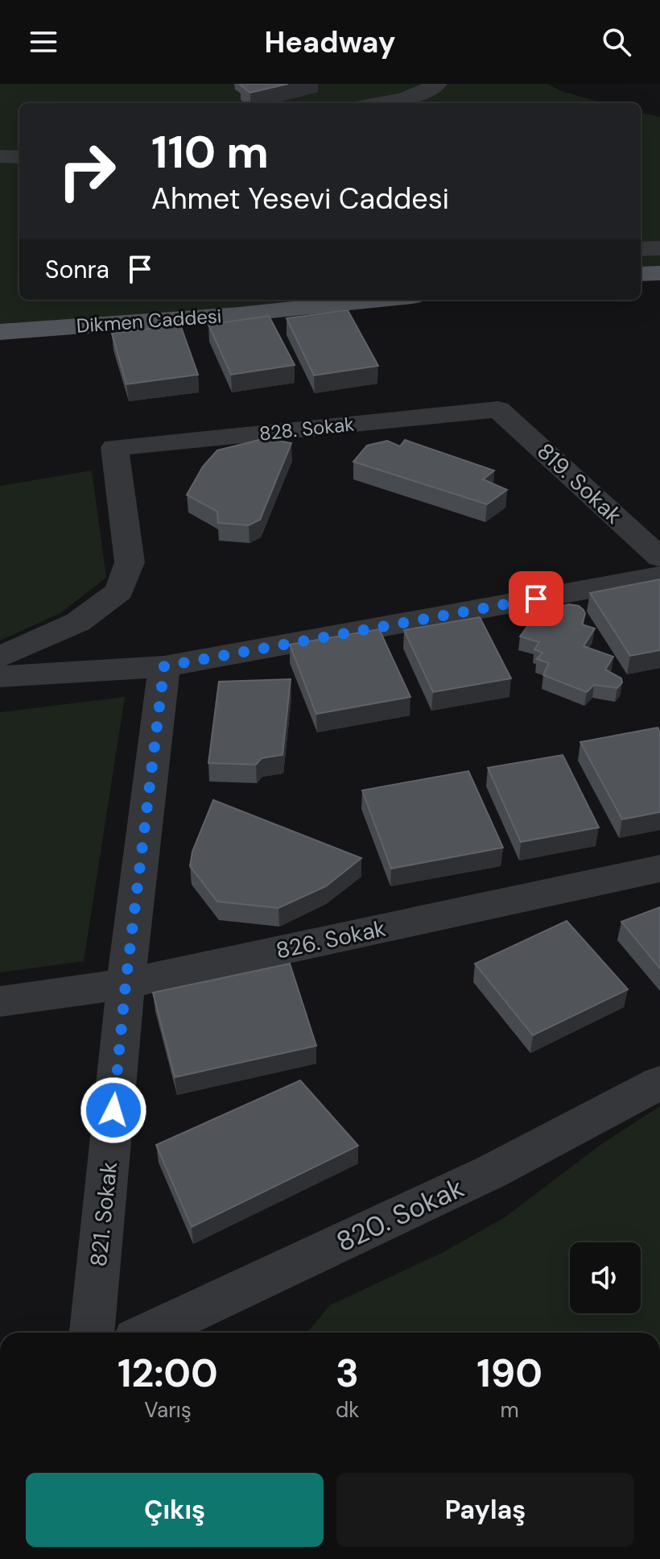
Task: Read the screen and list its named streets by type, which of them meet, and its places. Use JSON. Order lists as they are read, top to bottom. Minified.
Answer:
{"streets":{"main road":["Dikmen Caddesi"],"street":["828. Sokak","819. Sokak","826. Sokak","821. Sokak","820. Sokak"]},"crossings":[["828. Sokak","819. Sokak"],["826. Sokak","821. Sokak"]],"page":{"header":"Headway","turn":["110 m","Ahmet Yesevi Caddesi"],"then":"Sonra","eta":["12:00","Varış","3","dk","190","m"],"buttons":["Çıkış","Paylaş"]}}
